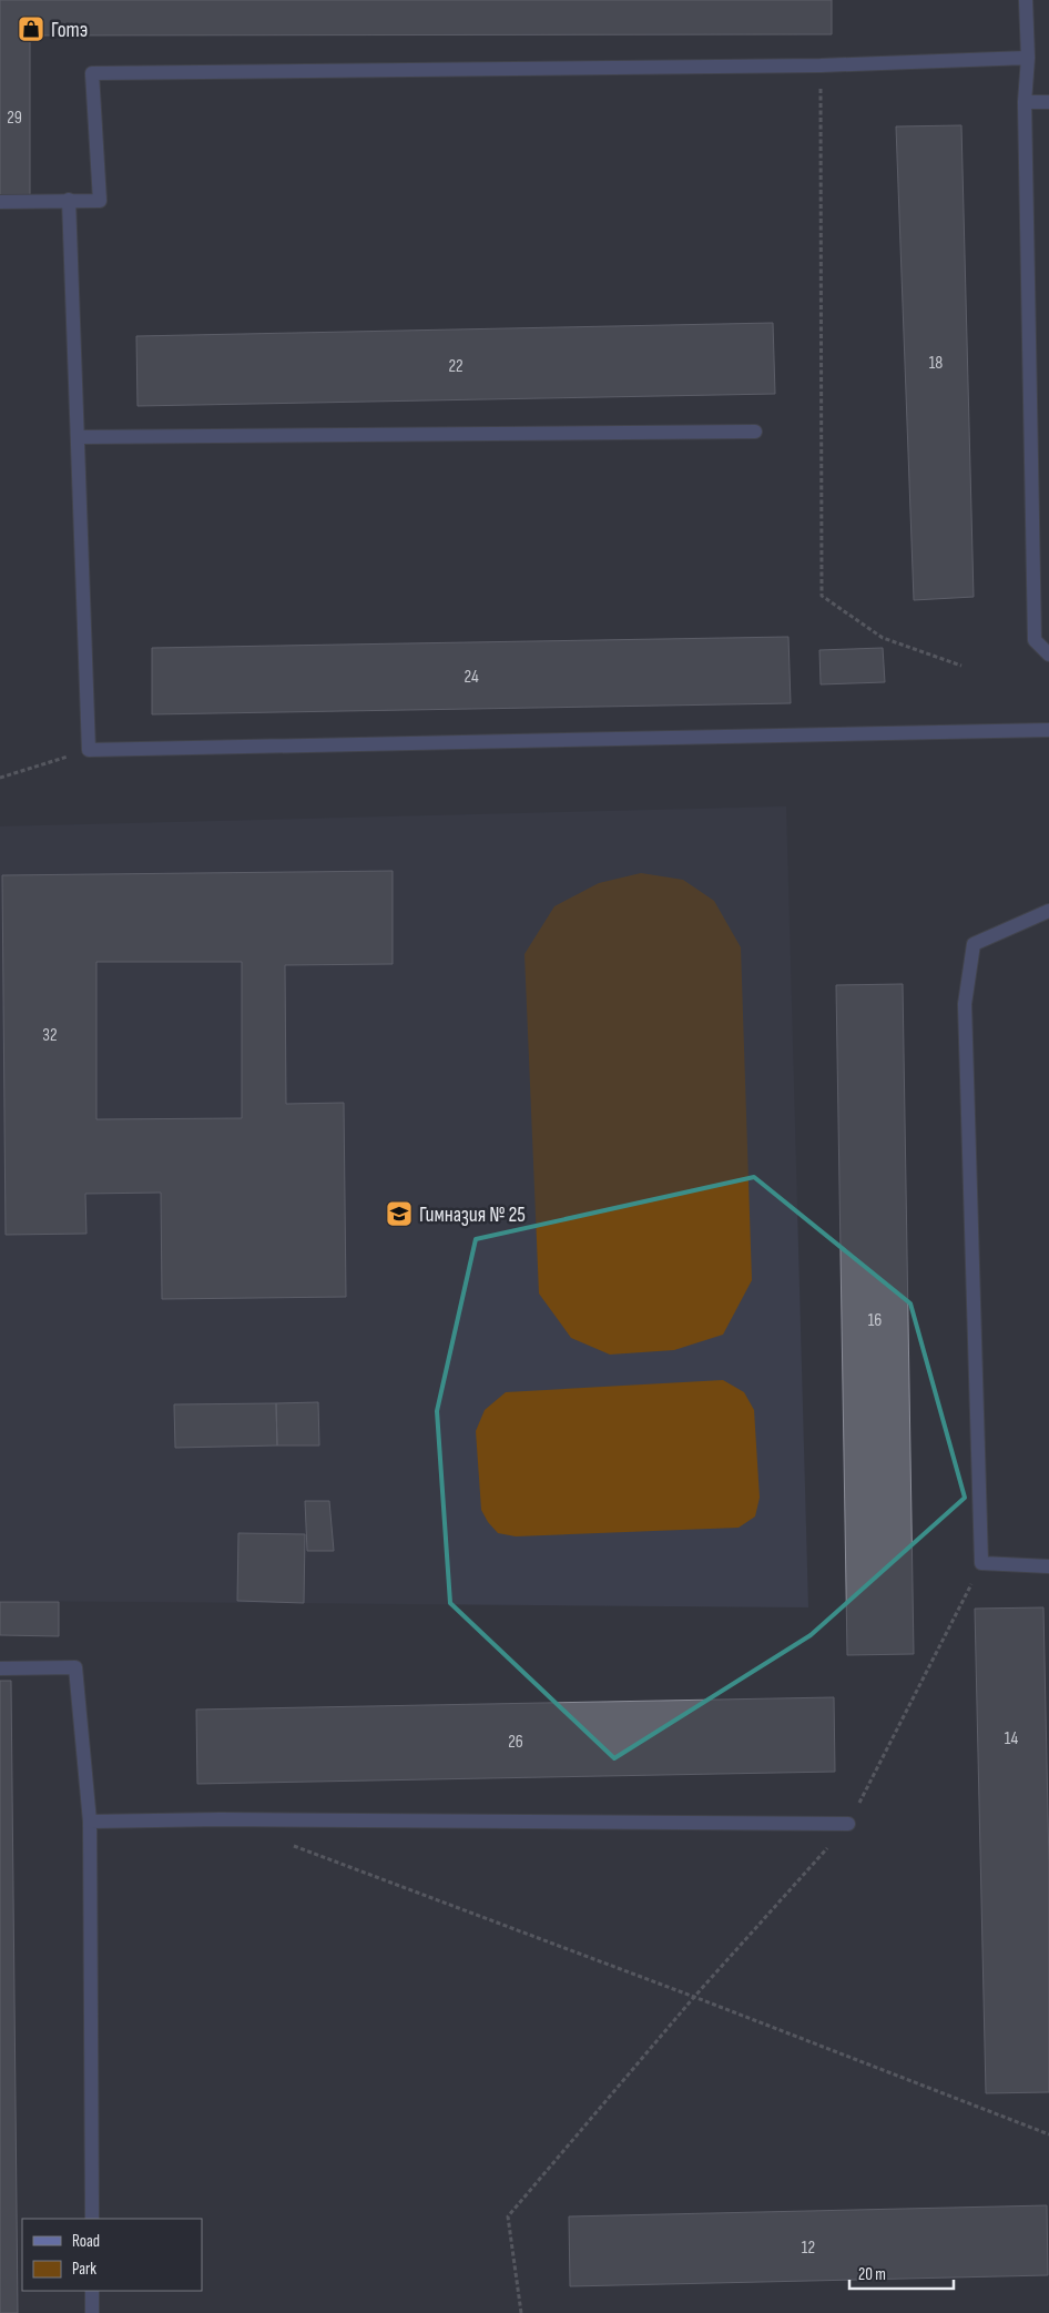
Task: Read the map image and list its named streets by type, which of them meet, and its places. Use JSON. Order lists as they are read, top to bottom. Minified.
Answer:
{"places":{"shop":["Готэ"],"school or university":["Гимназия № 25"]},"house_numbers":["29","18","22","24","32","16","14","26","12"],"legend":["Road","Park"],"scale_bar":"20 m"}
